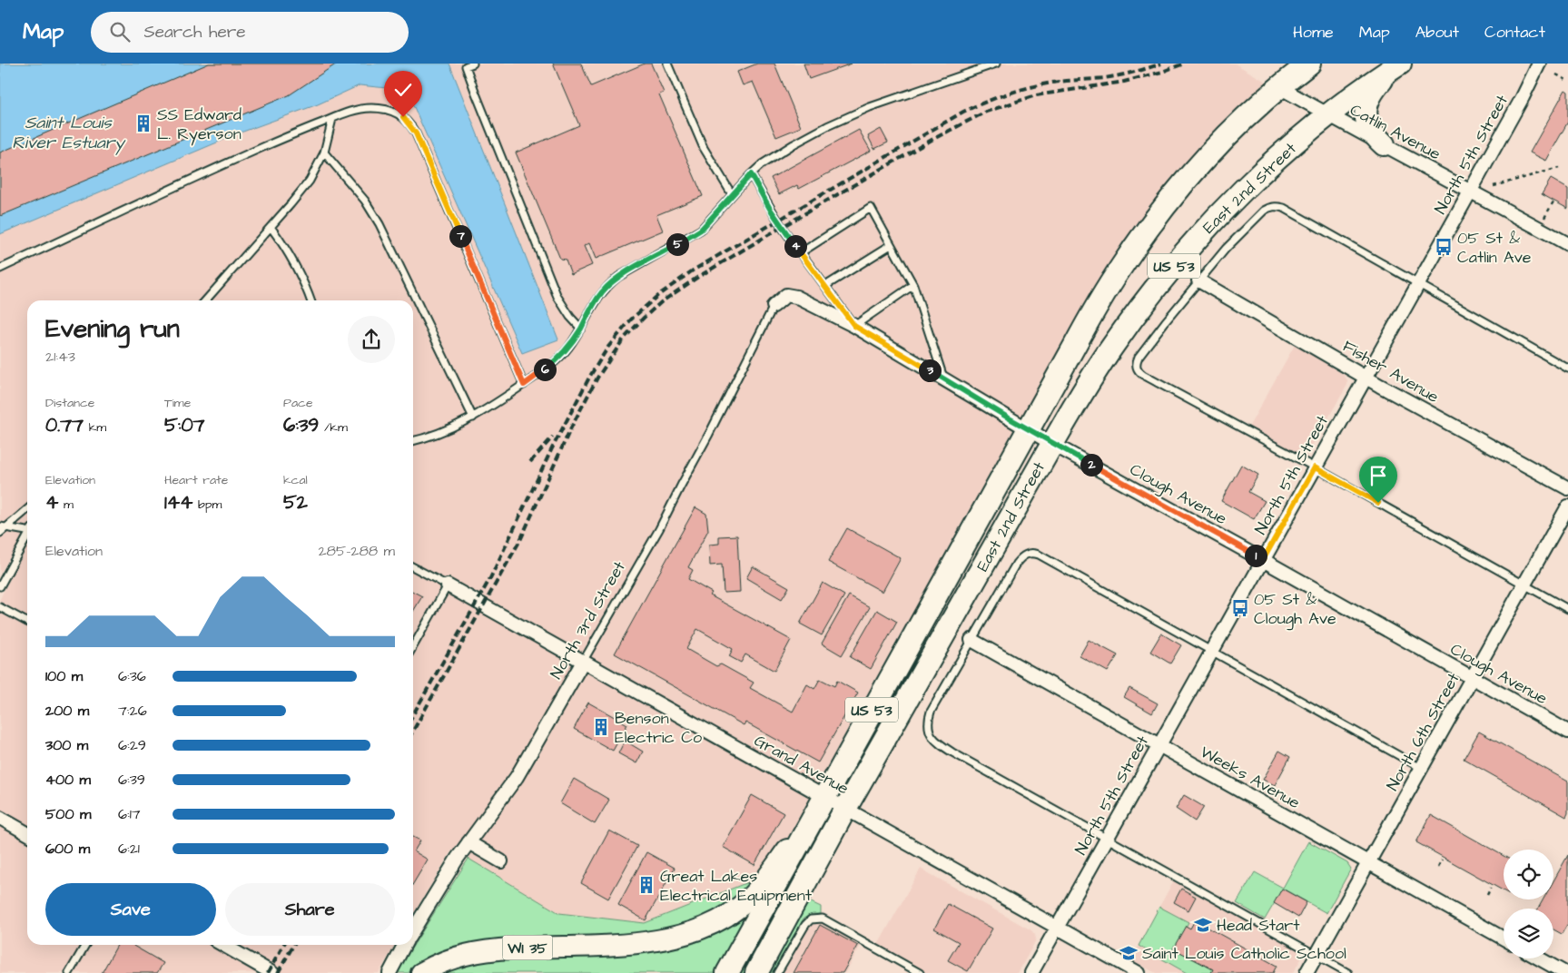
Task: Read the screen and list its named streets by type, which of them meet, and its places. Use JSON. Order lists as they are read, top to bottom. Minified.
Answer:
{"streets":{"highway":["East 2nd Street","US 53"],"main road":["WI 35"],"street":["Catlin Avenue","North 5th Street","Fisher Avenue","Clough Avenue","North 3rd Street","North 6th Street","Grand Avenue","Weeks Avenue"]},"crossings":[["Catlin Avenue","North 5th Street"],["Catlin Avenue","East 2nd Street"],["North 5th Street","Fisher Avenue"],["North 5th Street","Clough Avenue"],["North 5th Street","Grand Avenue"],["North 5th Street","Weeks Avenue"],["East 2nd Street","Clough Avenue"],["East 2nd Street","Grand Avenue"],["East 2nd Street","WI 35"],["Clough Avenue","North 3rd Street"],["Clough Avenue","North 6th Street"],["North 3rd Street","Grand Avenue"],["North 6th Street","Weeks Avenue"],["Grand Avenue","WI 35"]],"water":["Saint Louis River Estuary"],"places":{"building":["SS Edward L. Ryerson","Benson Electric Co","Great Lakes Electrical Equipment"],"bus stop":["05 St & Catlin Ave","05 St & Clough Ave"],"school or university":["Head Start","Saint Louis Catholic School"]},"page":{"header":"Map","search":"Search here","nav":["Home","Map","About","Contact"],"pins":["7","5","4","6","3","2","1"],"heading":["Evening run","21:43"],"stats":[["Distance","0.77 km"],["Time","5:07"],["Pace","6:39 /km"],["Elevation","4 m"],["Heart rate","144 bpm"],["kcal","52"]],"chart":["Elevation","285–288 m"],"list":[{"name":"100 m","note":"6:36"},{"name":"200 m","note":"7:26"},{"name":"300 m","note":"6:29"},{"name":"400 m","note":"6:39"},{"name":"500 m","note":"6:17"},{"name":"600 m","note":"6:21"}],"buttons":["Save","Share"]}}
